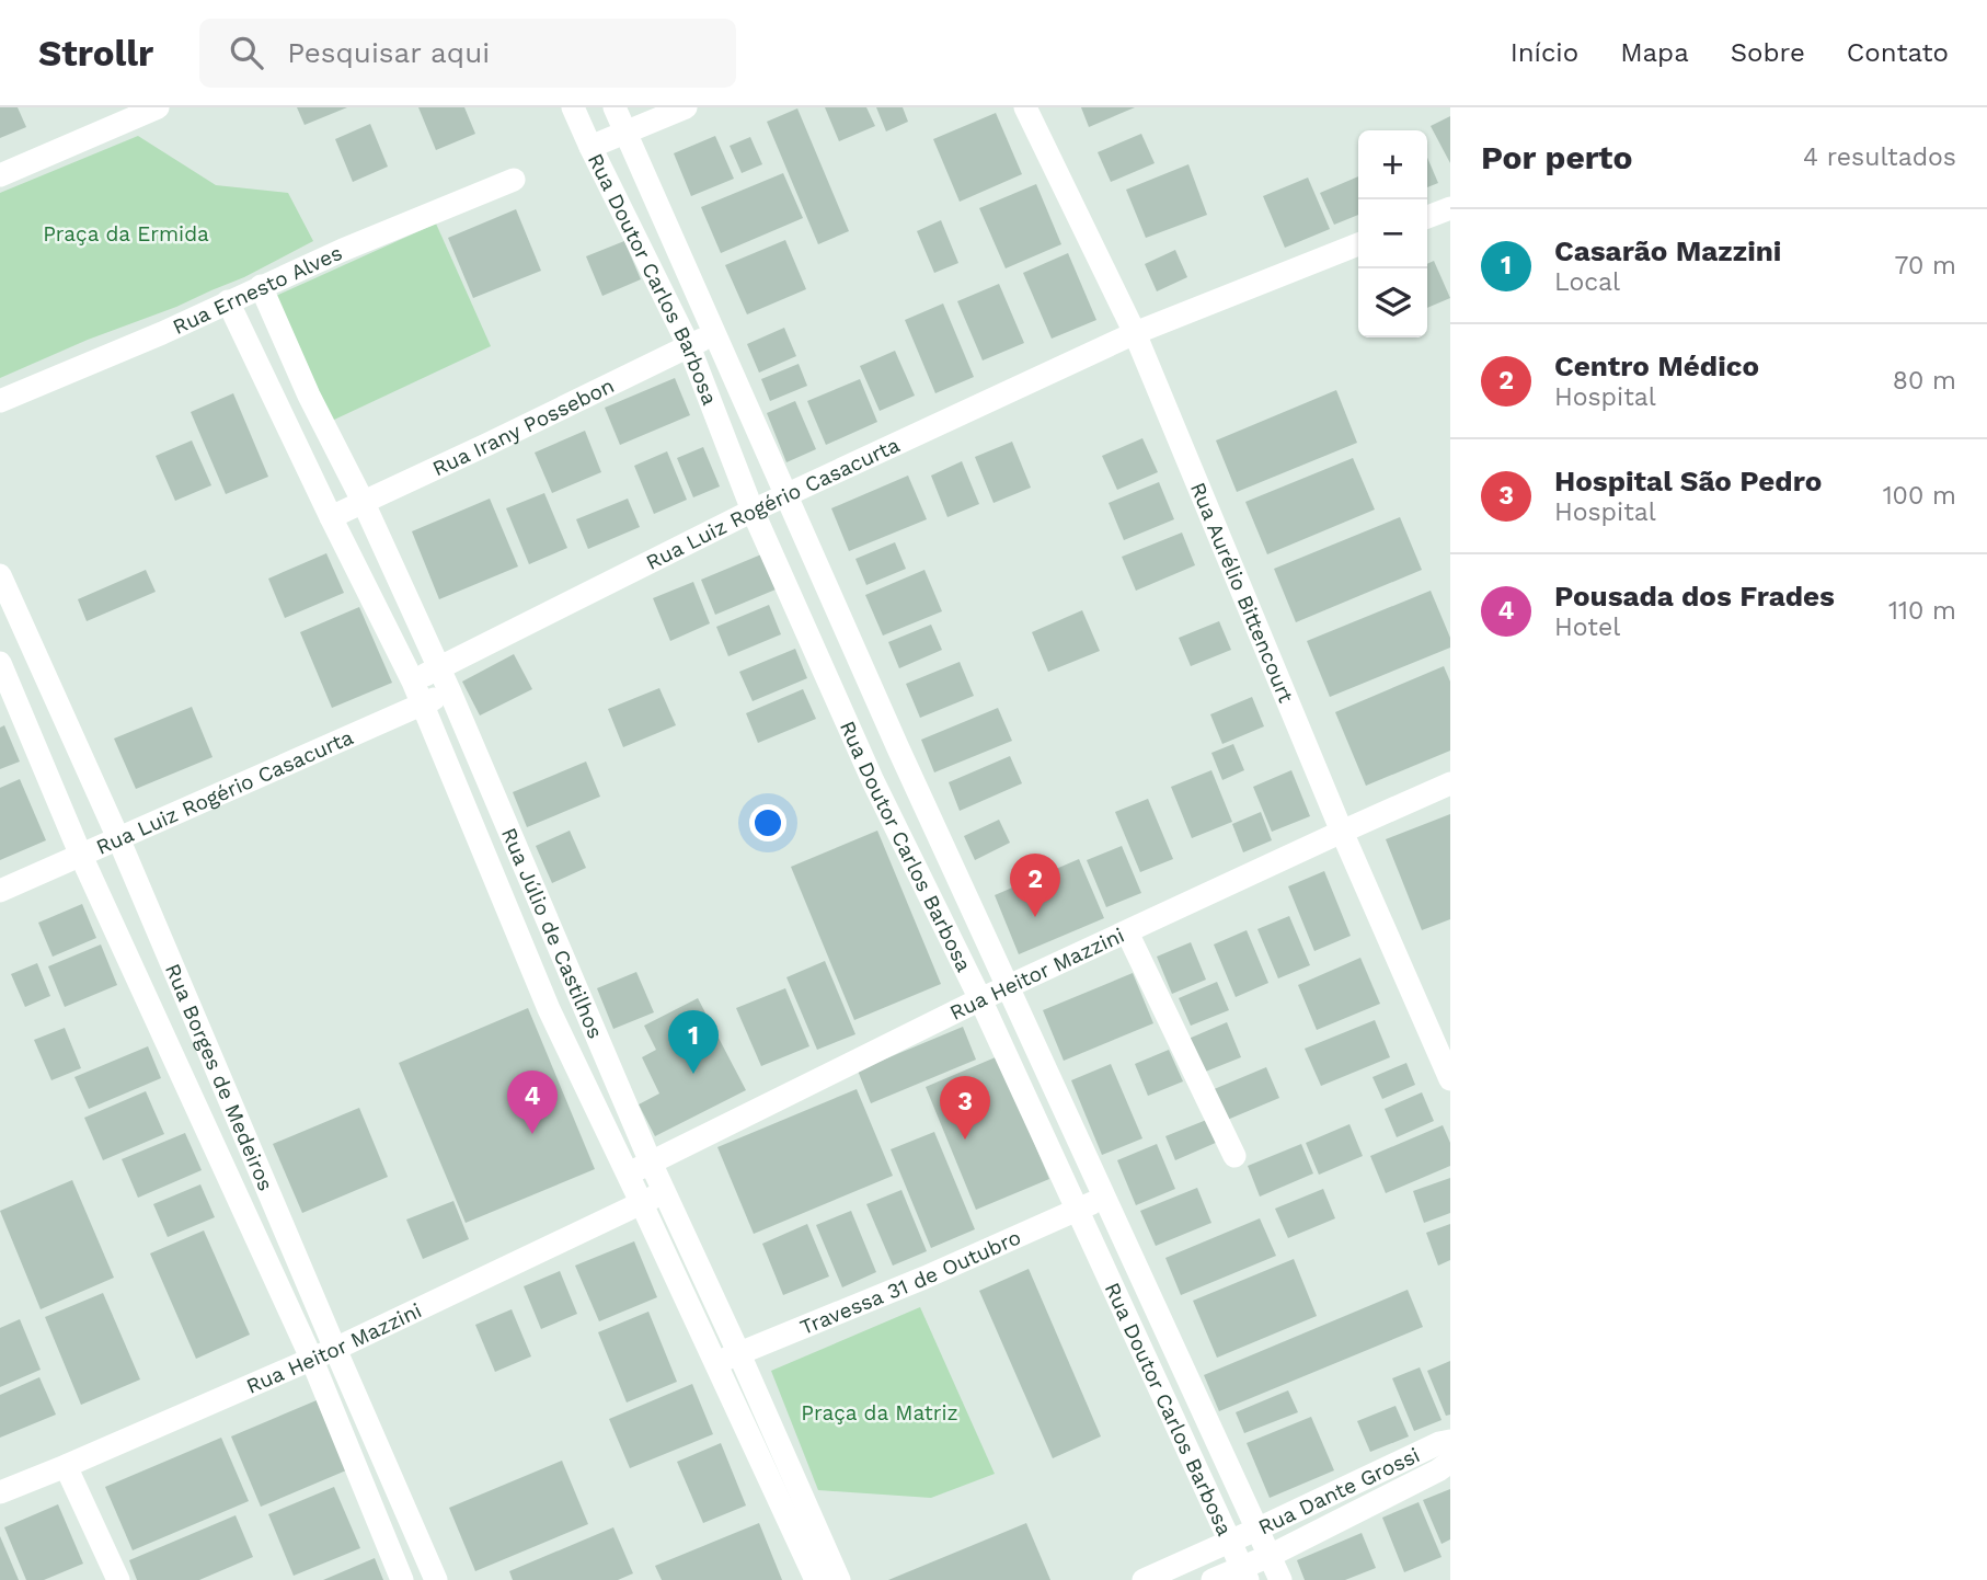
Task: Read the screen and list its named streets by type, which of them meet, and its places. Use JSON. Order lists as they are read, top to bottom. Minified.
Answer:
{"streets":{"street":["Rua Doutor Carlos Barbosa","Rua Ernesto Alves","Rua Irany Possebon","Rua Luiz Rogério Casacurta","Rua Aurélio Bittencourt","Rua Júlio de Castilhos","Rua Heitor Mazzini","Rua Borges de Medeiros","Travessa 31 de Outubro","Rua Dante Grossi"]},"crossings":[["Rua Doutor Carlos Barbosa","Rua Irany Possebon"],["Rua Doutor Carlos Barbosa","Rua Luiz Rogério Casacurta"],["Rua Doutor Carlos Barbosa","Rua Heitor Mazzini"],["Rua Doutor Carlos Barbosa","Travessa 31 de Outubro"],["Rua Doutor Carlos Barbosa","Rua Dante Grossi"],["Rua Ernesto Alves","Rua Júlio de Castilhos"],["Rua Irany Possebon","Rua Júlio de Castilhos"],["Rua Luiz Rogério Casacurta","Rua Aurélio Bittencourt"],["Rua Luiz Rogério Casacurta","Rua Júlio de Castilhos"],["Rua Luiz Rogério Casacurta","Rua Borges de Medeiros"],["Rua Aurélio Bittencourt","Rua Heitor Mazzini"],["Rua Júlio de Castilhos","Rua Heitor Mazzini"],["Rua Júlio de Castilhos","Travessa 31 de Outubro"],["Rua Heitor Mazzini","Rua Borges de Medeiros"]],"parks":["Praça da Ermida","Praça da Matriz"],"page":{"header":"Strollr","search":"Pesquisar aqui","nav":["Início","Mapa","Sobre","Contato"],"heading":["Por perto","4 resultados"],"map_buttons":["+","−"],"list":[{"mark":"1","name":"Casarão Mazzini","note":"Local","value":"70 m"},{"mark":"2","name":"Centro Médico","note":"Hospital","value":"80 m"},{"mark":"3","name":"Hospital São Pedro","note":"Hospital","value":"100 m"},{"mark":"4","name":"Pousada dos Frades","note":"Hotel","value":"110 m"}],"pins":["2","1","4","3"]}}
